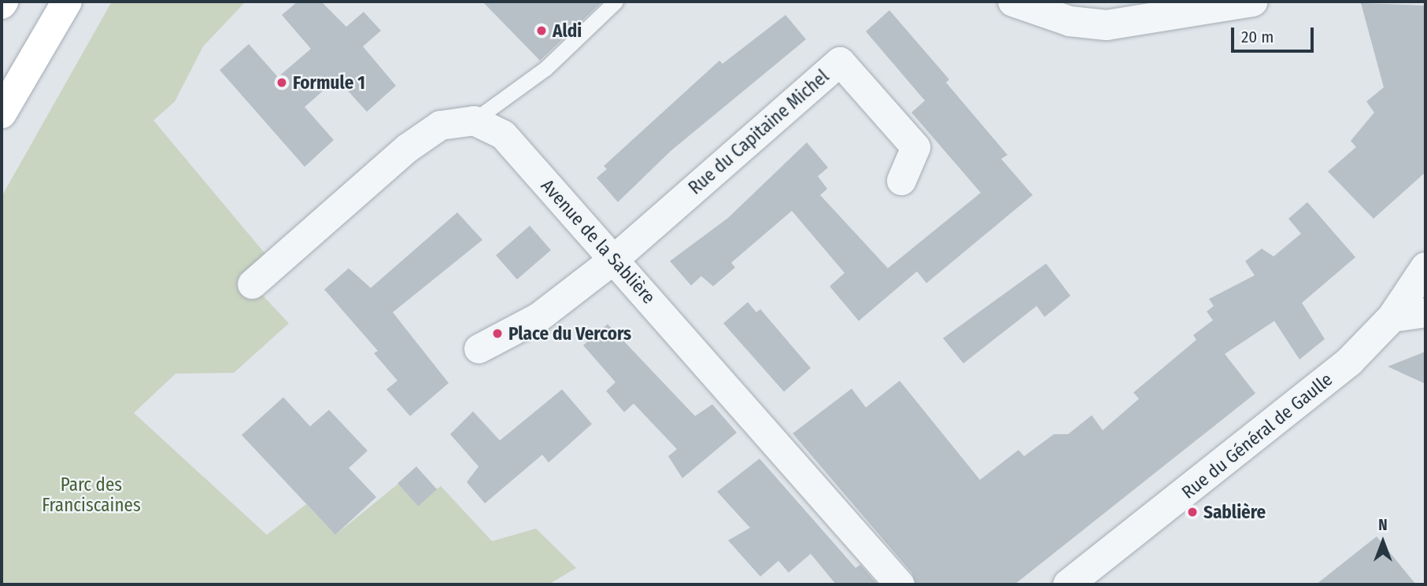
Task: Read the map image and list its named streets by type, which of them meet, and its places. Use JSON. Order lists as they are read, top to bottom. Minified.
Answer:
{"streets":{"street":["Rue du Capitaine Michel","Avenue de la Sablière","Rue du Général de Gaulle"]},"crossings":[["Rue du Capitaine Michel","Avenue de la Sablière"]],"parks":["Parc des Franciscaines"],"places":["Aldi","Formule 1","Place du Vercors","Sablière"],"scale_bar":"20 m","north":"top"}
